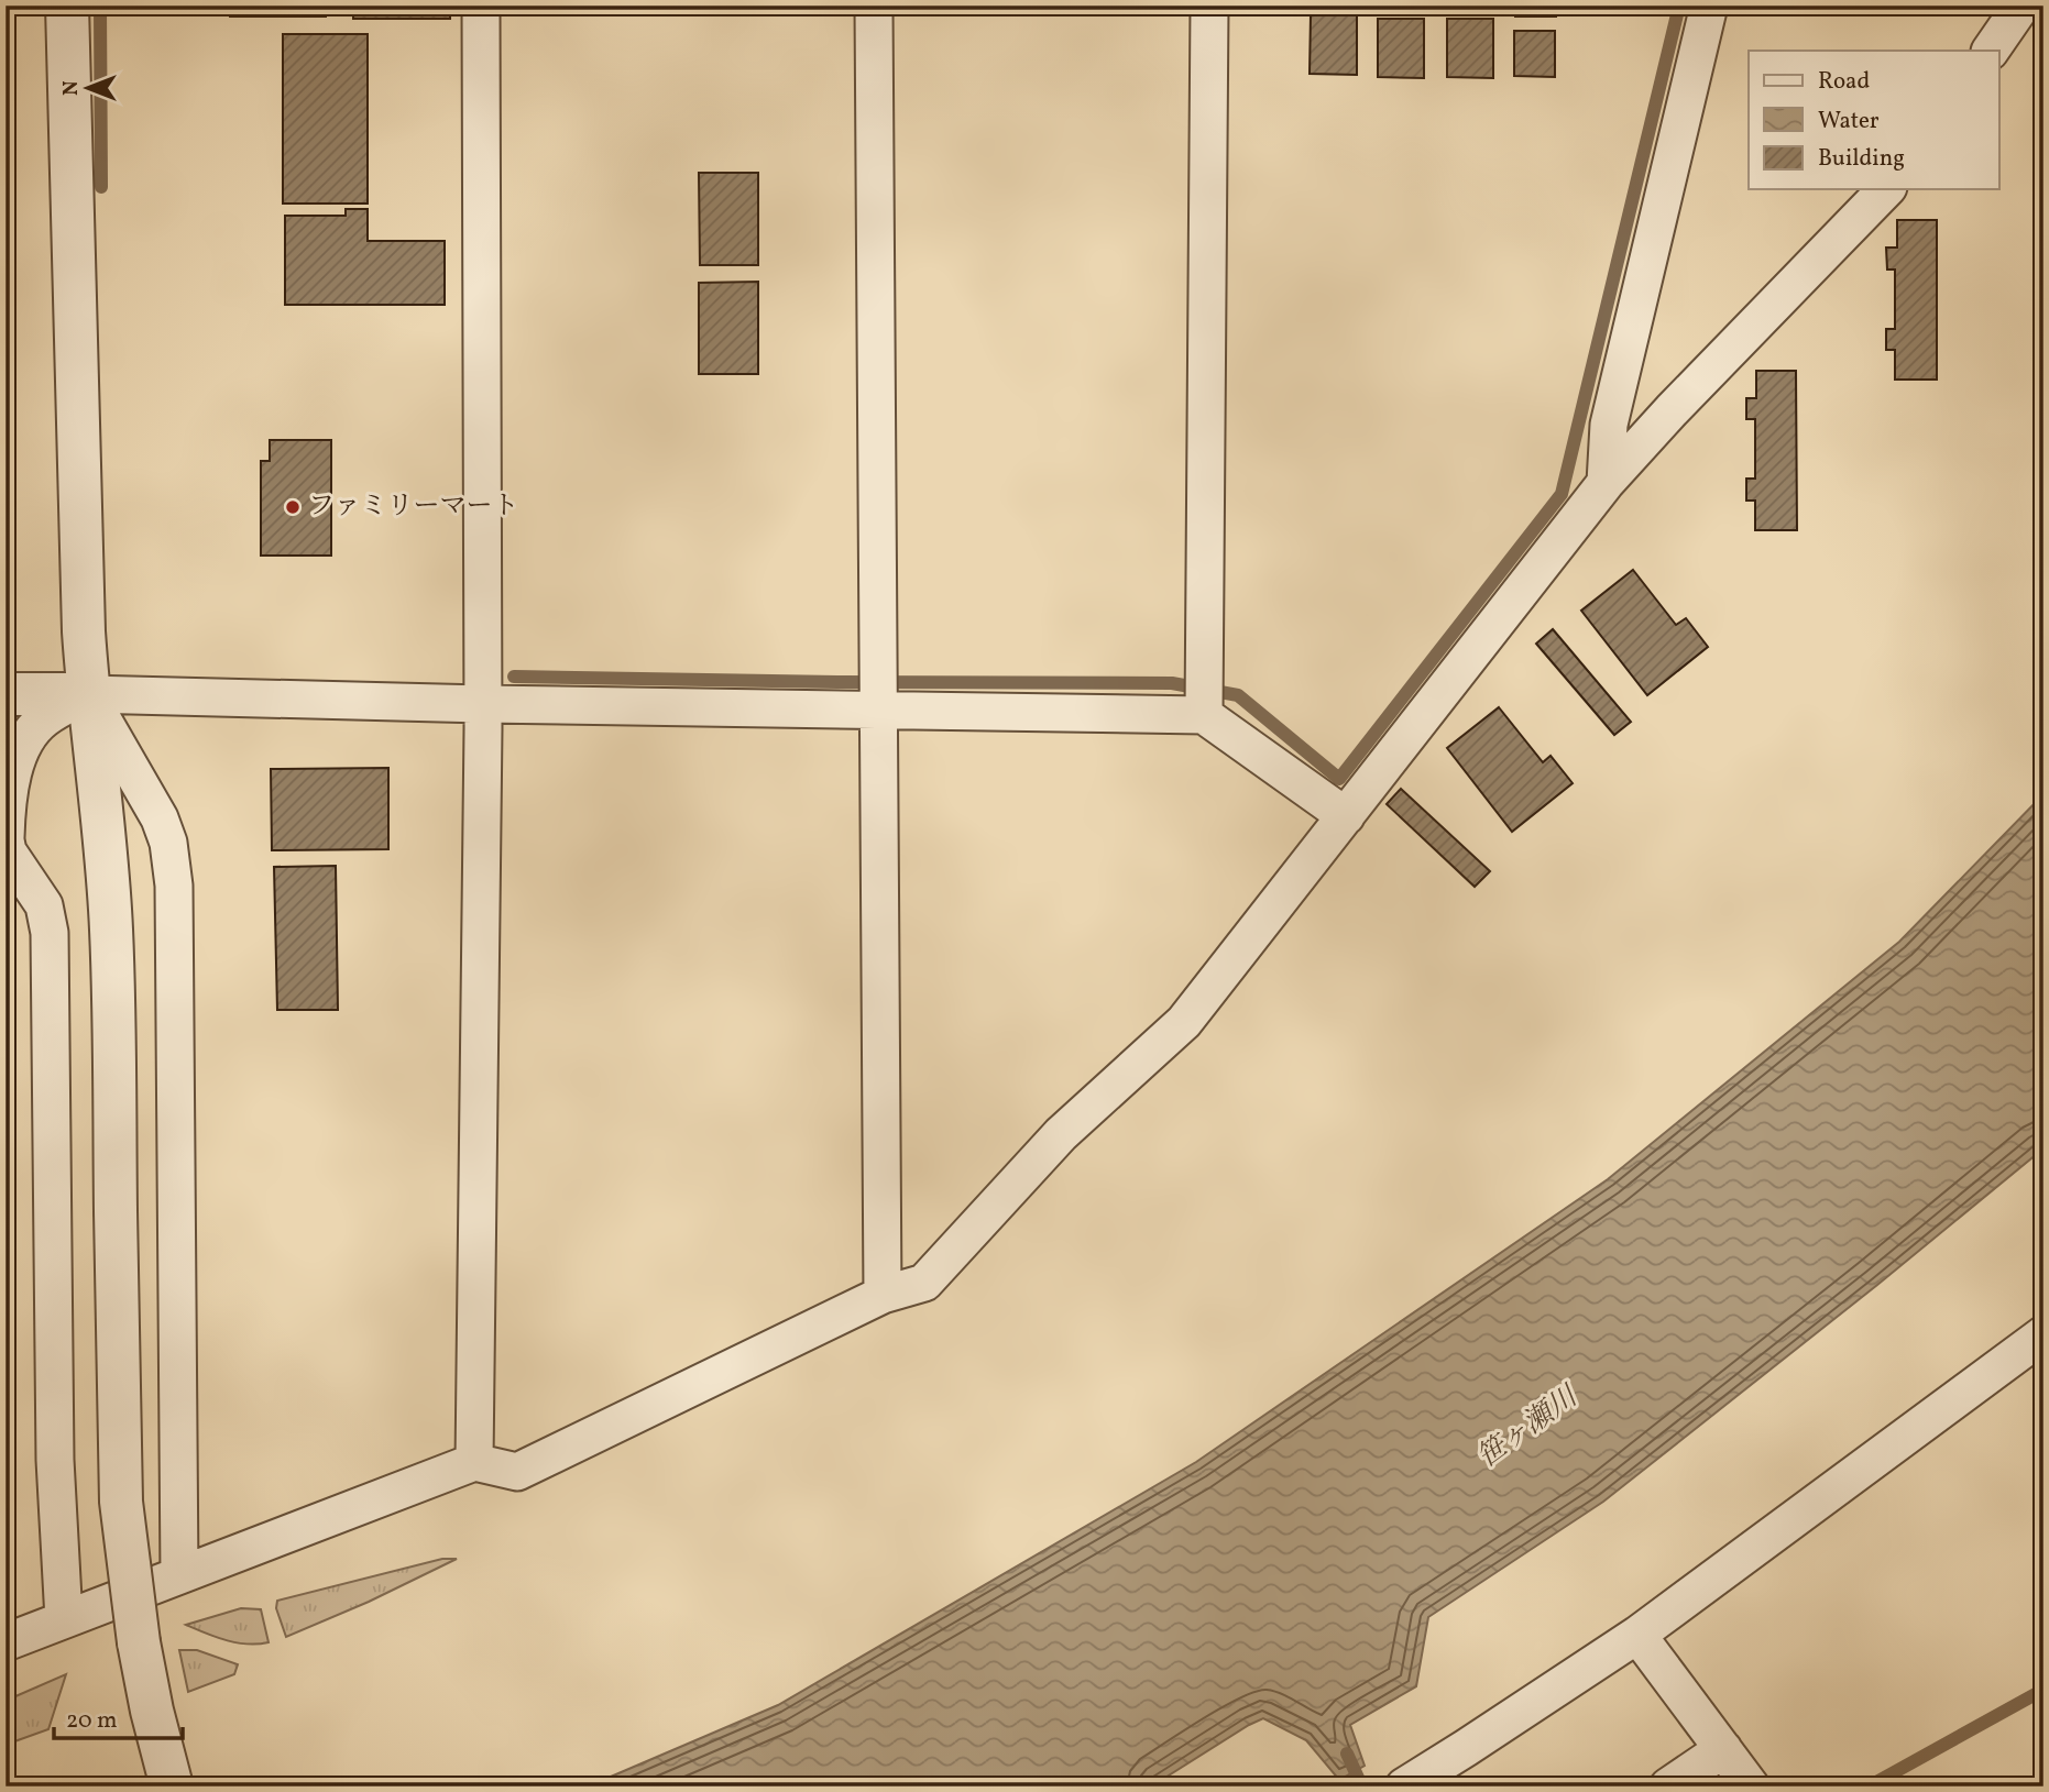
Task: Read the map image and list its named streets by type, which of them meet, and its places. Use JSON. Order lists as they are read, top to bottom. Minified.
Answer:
{"water":["笹ヶ瀬川"],"places":["ファミリーマート"],"legend":["Road","Water","Building"],"scale_bar":"20 m","north":"left"}
